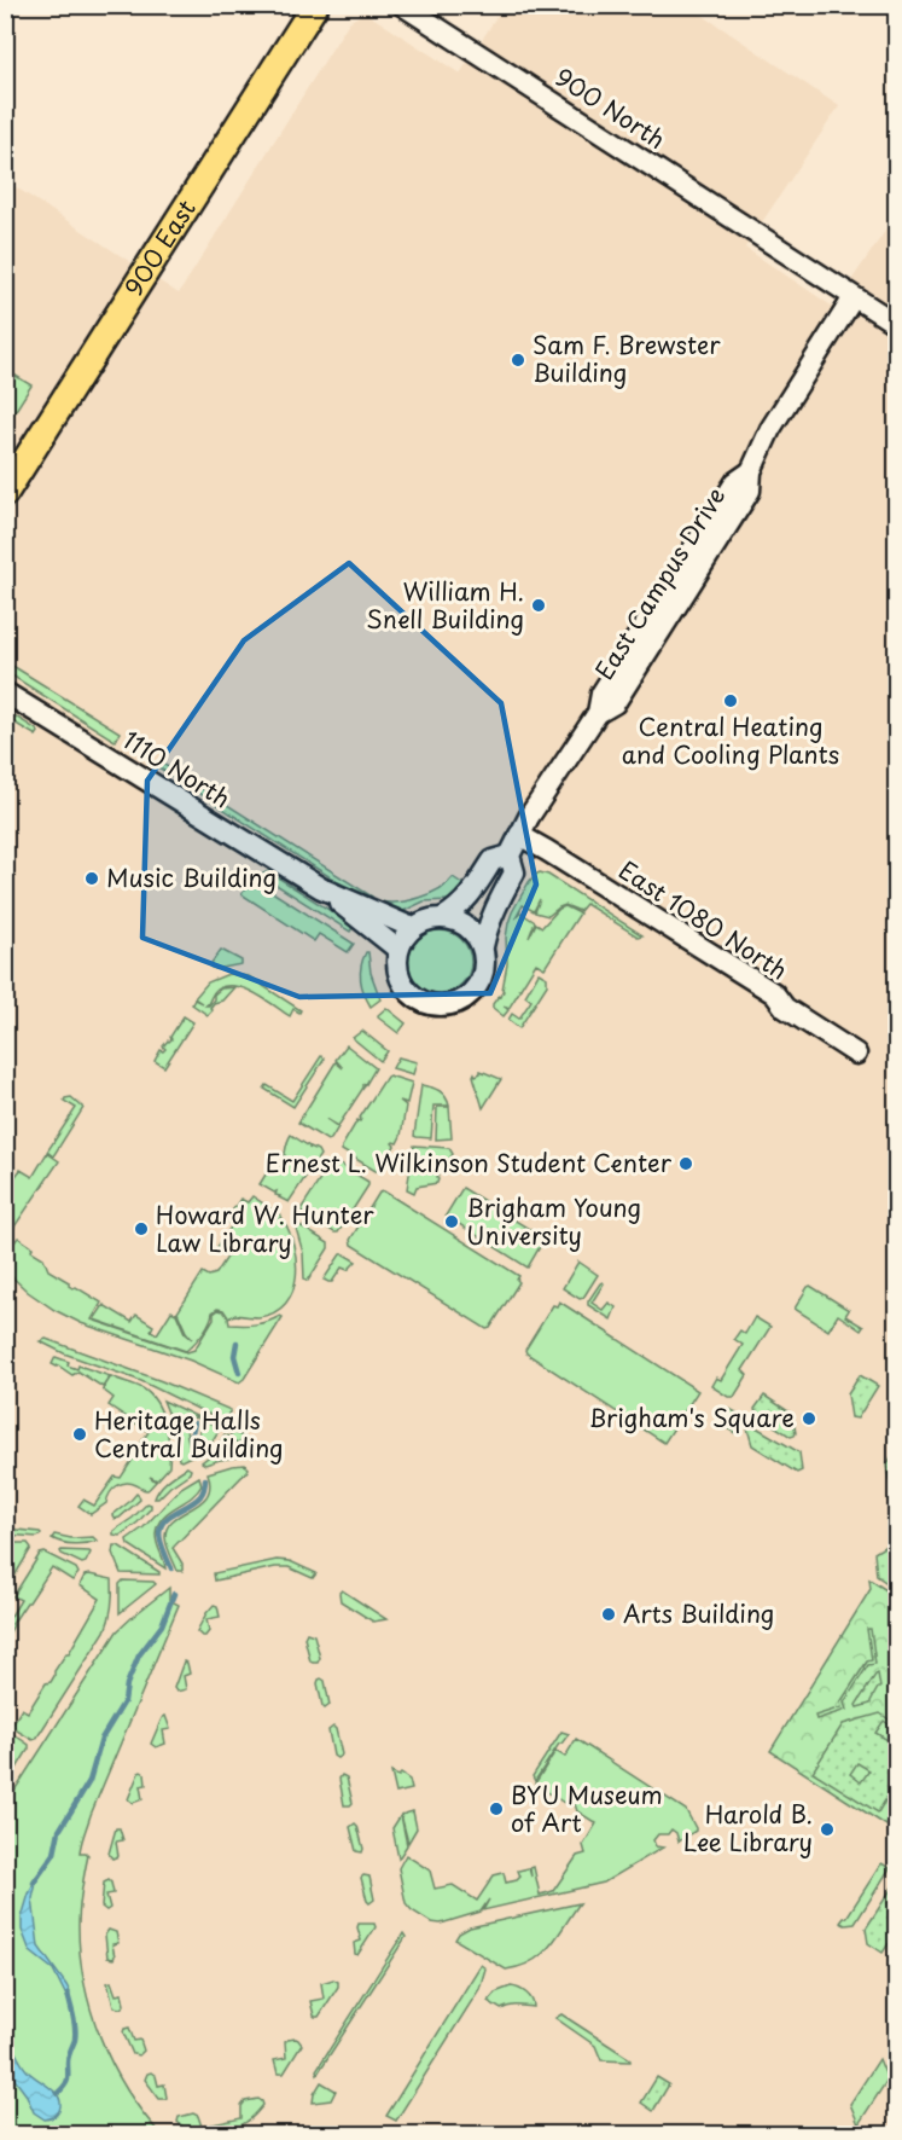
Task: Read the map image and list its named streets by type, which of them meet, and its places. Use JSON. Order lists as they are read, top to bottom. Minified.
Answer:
{"streets":{"main road":["900 East"],"street":["900 North","East Campus Drive","1110 North","East 1080 North"]},"crossings":[["900 North","East Campus Drive"],["East Campus Drive","East 1080 North"]],"places":["Sam F. Brewster Building","William H. Snell Building","Central Heating and Cooling Plants","Music Building","Ernest L. Wilkinson Student Center","Brigham Young University","Howard W. Hunter Law Library","Brigham's Square","Heritage Halls Central Building","Arts Building","BYU Museum of Art","Harold B. Lee Library"]}
